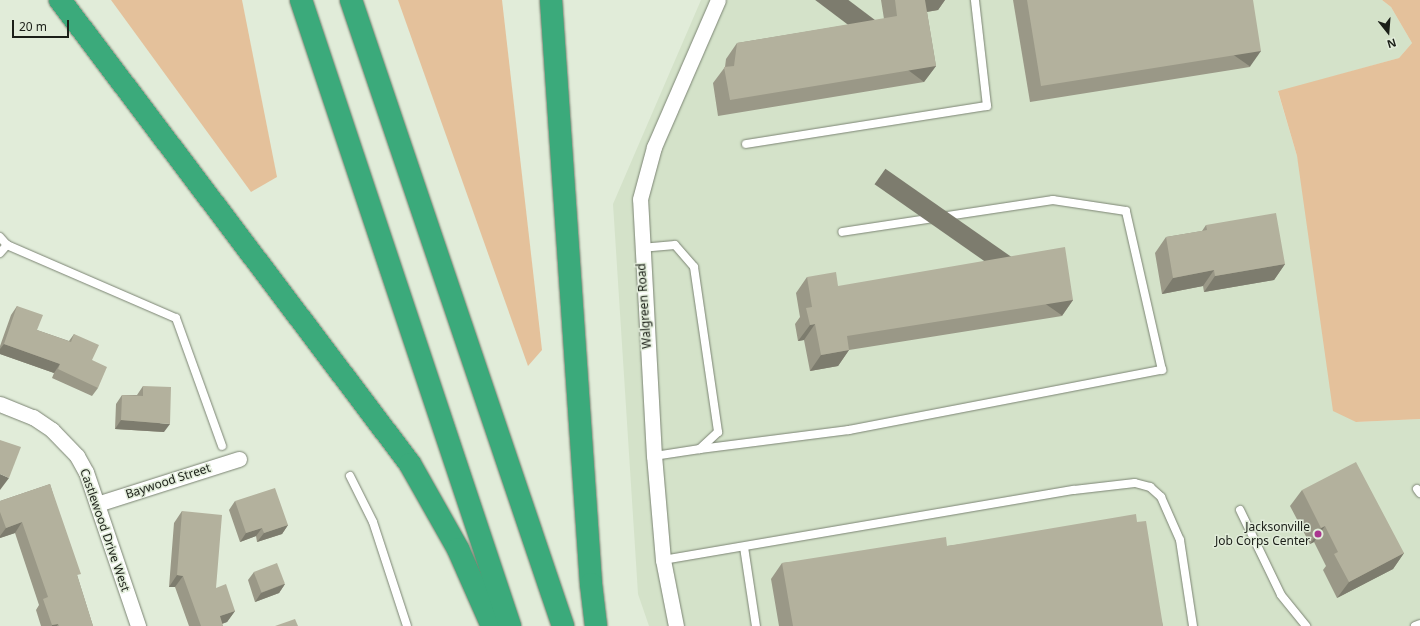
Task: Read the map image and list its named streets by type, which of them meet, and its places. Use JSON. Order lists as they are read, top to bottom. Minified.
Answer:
{"streets":{"street":["Walgreen Road","Baywood Street","Castlewood Drive West"]},"crossings":[["Baywood Street","Castlewood Drive West"]],"places":["Jacksonville Job Corps Center"],"scale_bar":"20 m","north":"bottom"}
